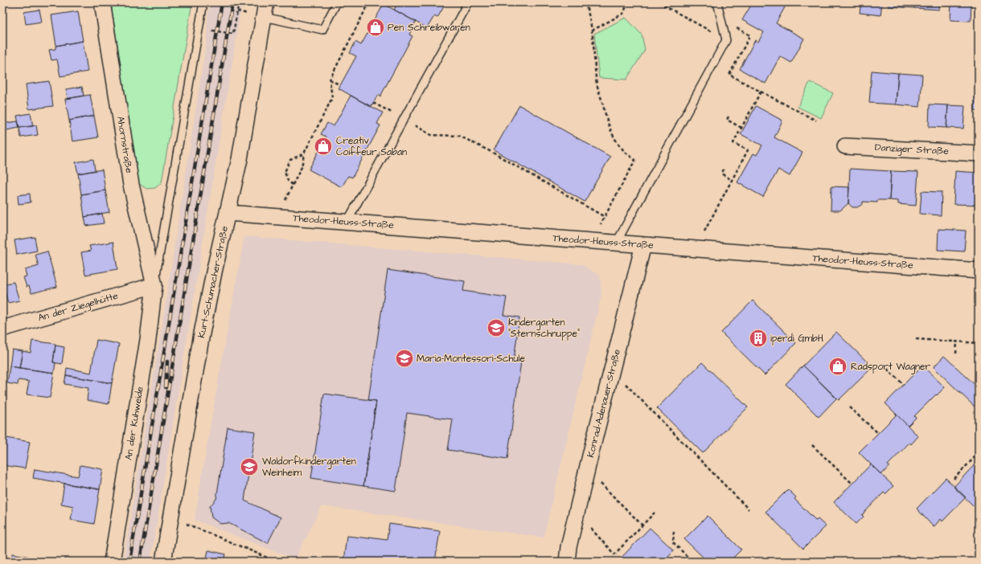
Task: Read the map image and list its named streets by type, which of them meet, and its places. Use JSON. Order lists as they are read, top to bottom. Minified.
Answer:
{"streets":{"street":["Ahornstraße","Danziger Straße","Theodor-Heuss-Straße","Kurt-Schumacher-Straße","An der Ziegelhütte","Konrad-Adenauer-Straße","An der Kuhweide"]},"crossings":[["Ahornstraße","An der Ziegelhütte"],["Ahornstraße","An der Kuhweide"],["Theodor-Heuss-Straße","Kurt-Schumacher-Straße"],["Theodor-Heuss-Straße","Konrad-Adenauer-Straße"],["An der Ziegelhütte","An der Kuhweide"]],"places":{"shop":["Pen Schreibwaren","Creativ Coiffeur Saban","Radsport Wagner"],"school or university":["Kindergarten \"Sternschnuppe\"","Maria-Montessori-Schule","Waldorfkindergarten Weinheim"],"building":["iperdi GmbH"]}}
